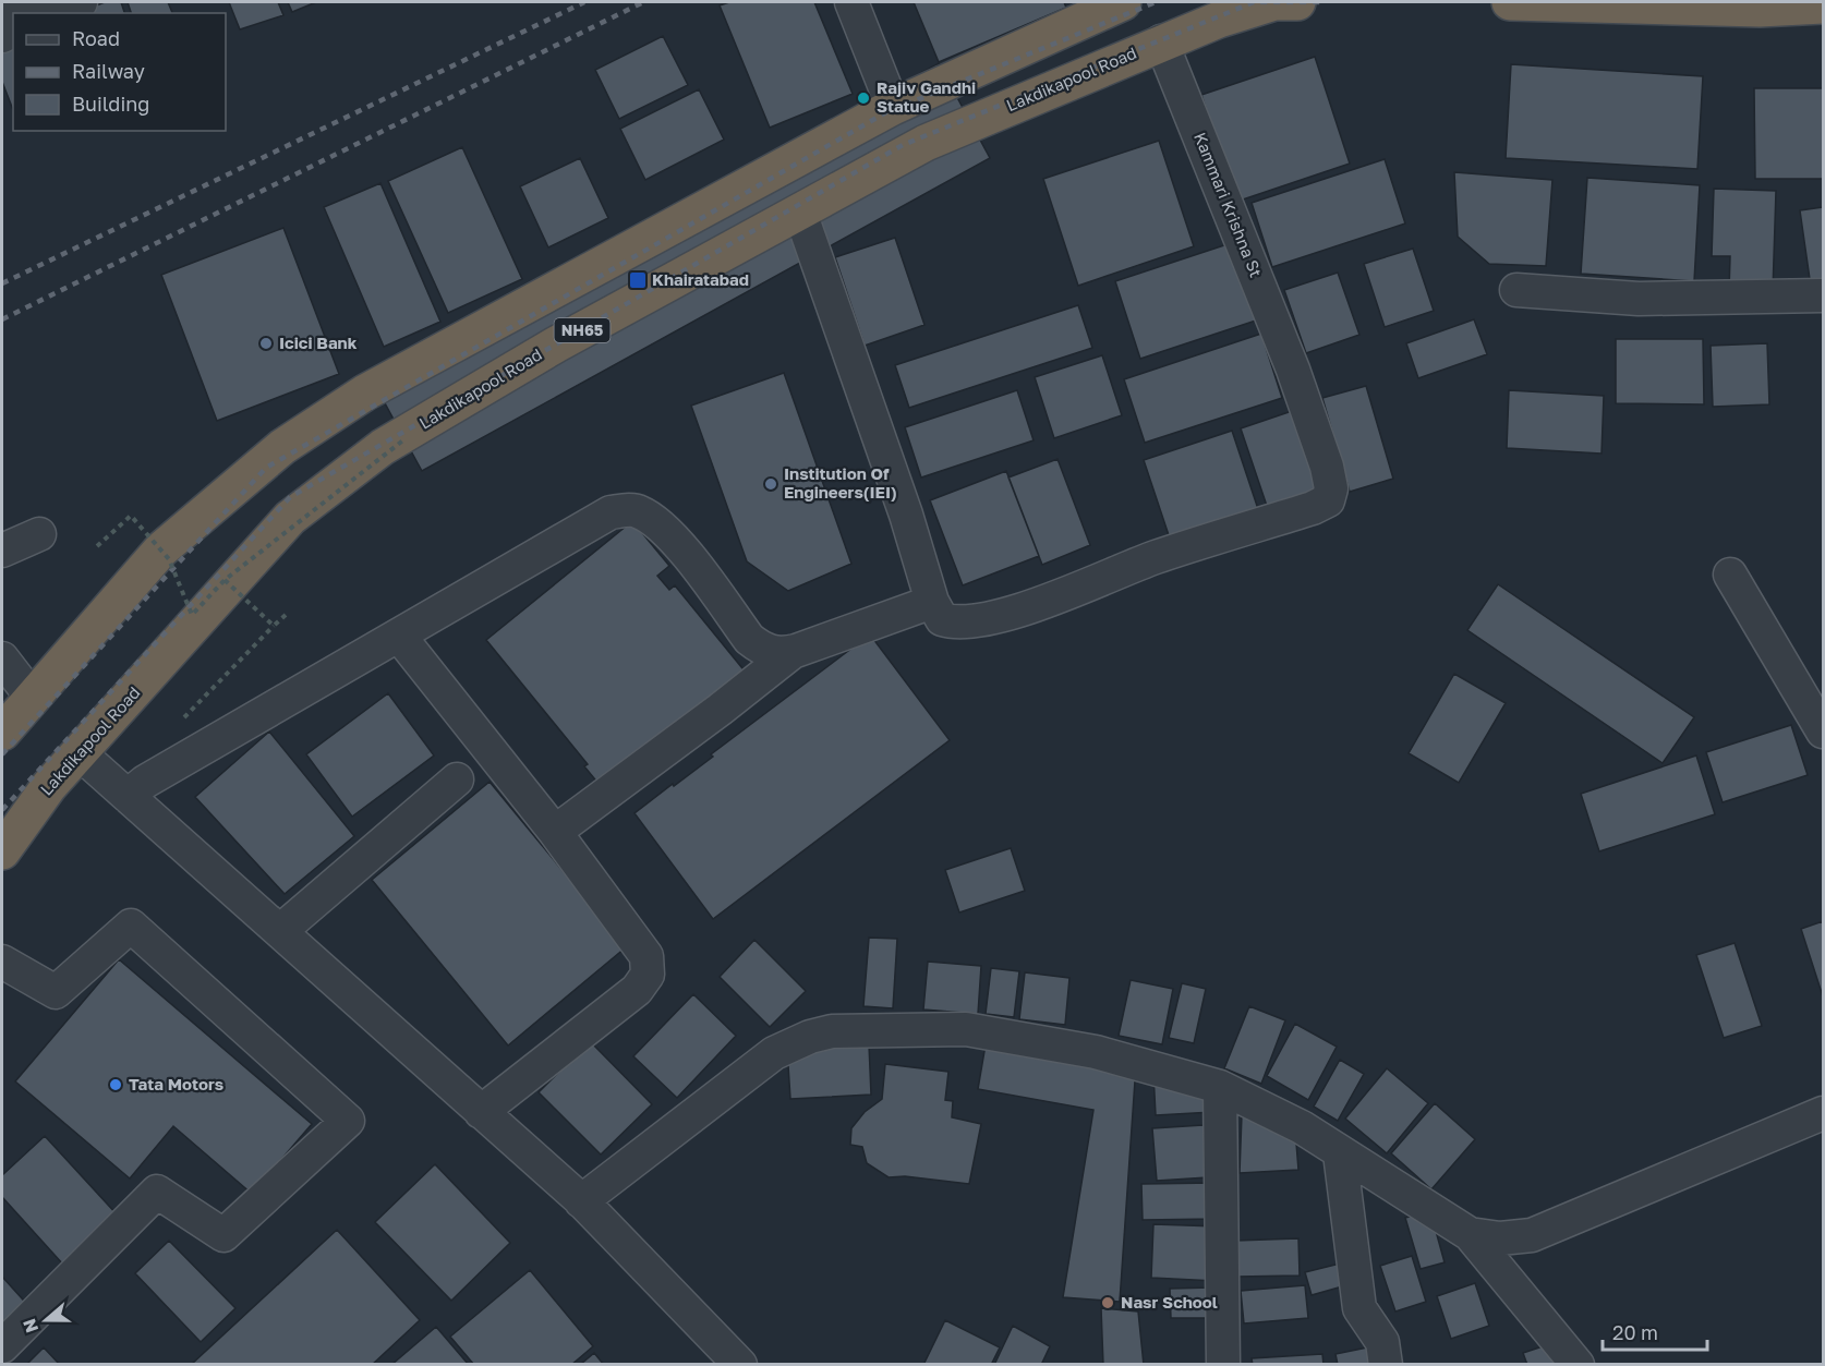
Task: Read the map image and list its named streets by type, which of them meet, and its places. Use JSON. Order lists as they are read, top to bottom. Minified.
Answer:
{"streets":{"highway":["Lakdikapool Road","NH65"],"street":["Kammari Krishna St"]},"crossings":[["Lakdikapool Road","Kammari Krishna St"]],"places":{"other":["Rajiv Gandhi Statue","Icici Bank","Institution Of Engineers(IEI)","Tata Motors","Nasr School"],"transit":["Khairatabad"]},"legend":["Road","Railway","Building"],"scale_bar":"20 m","north":"left"}
